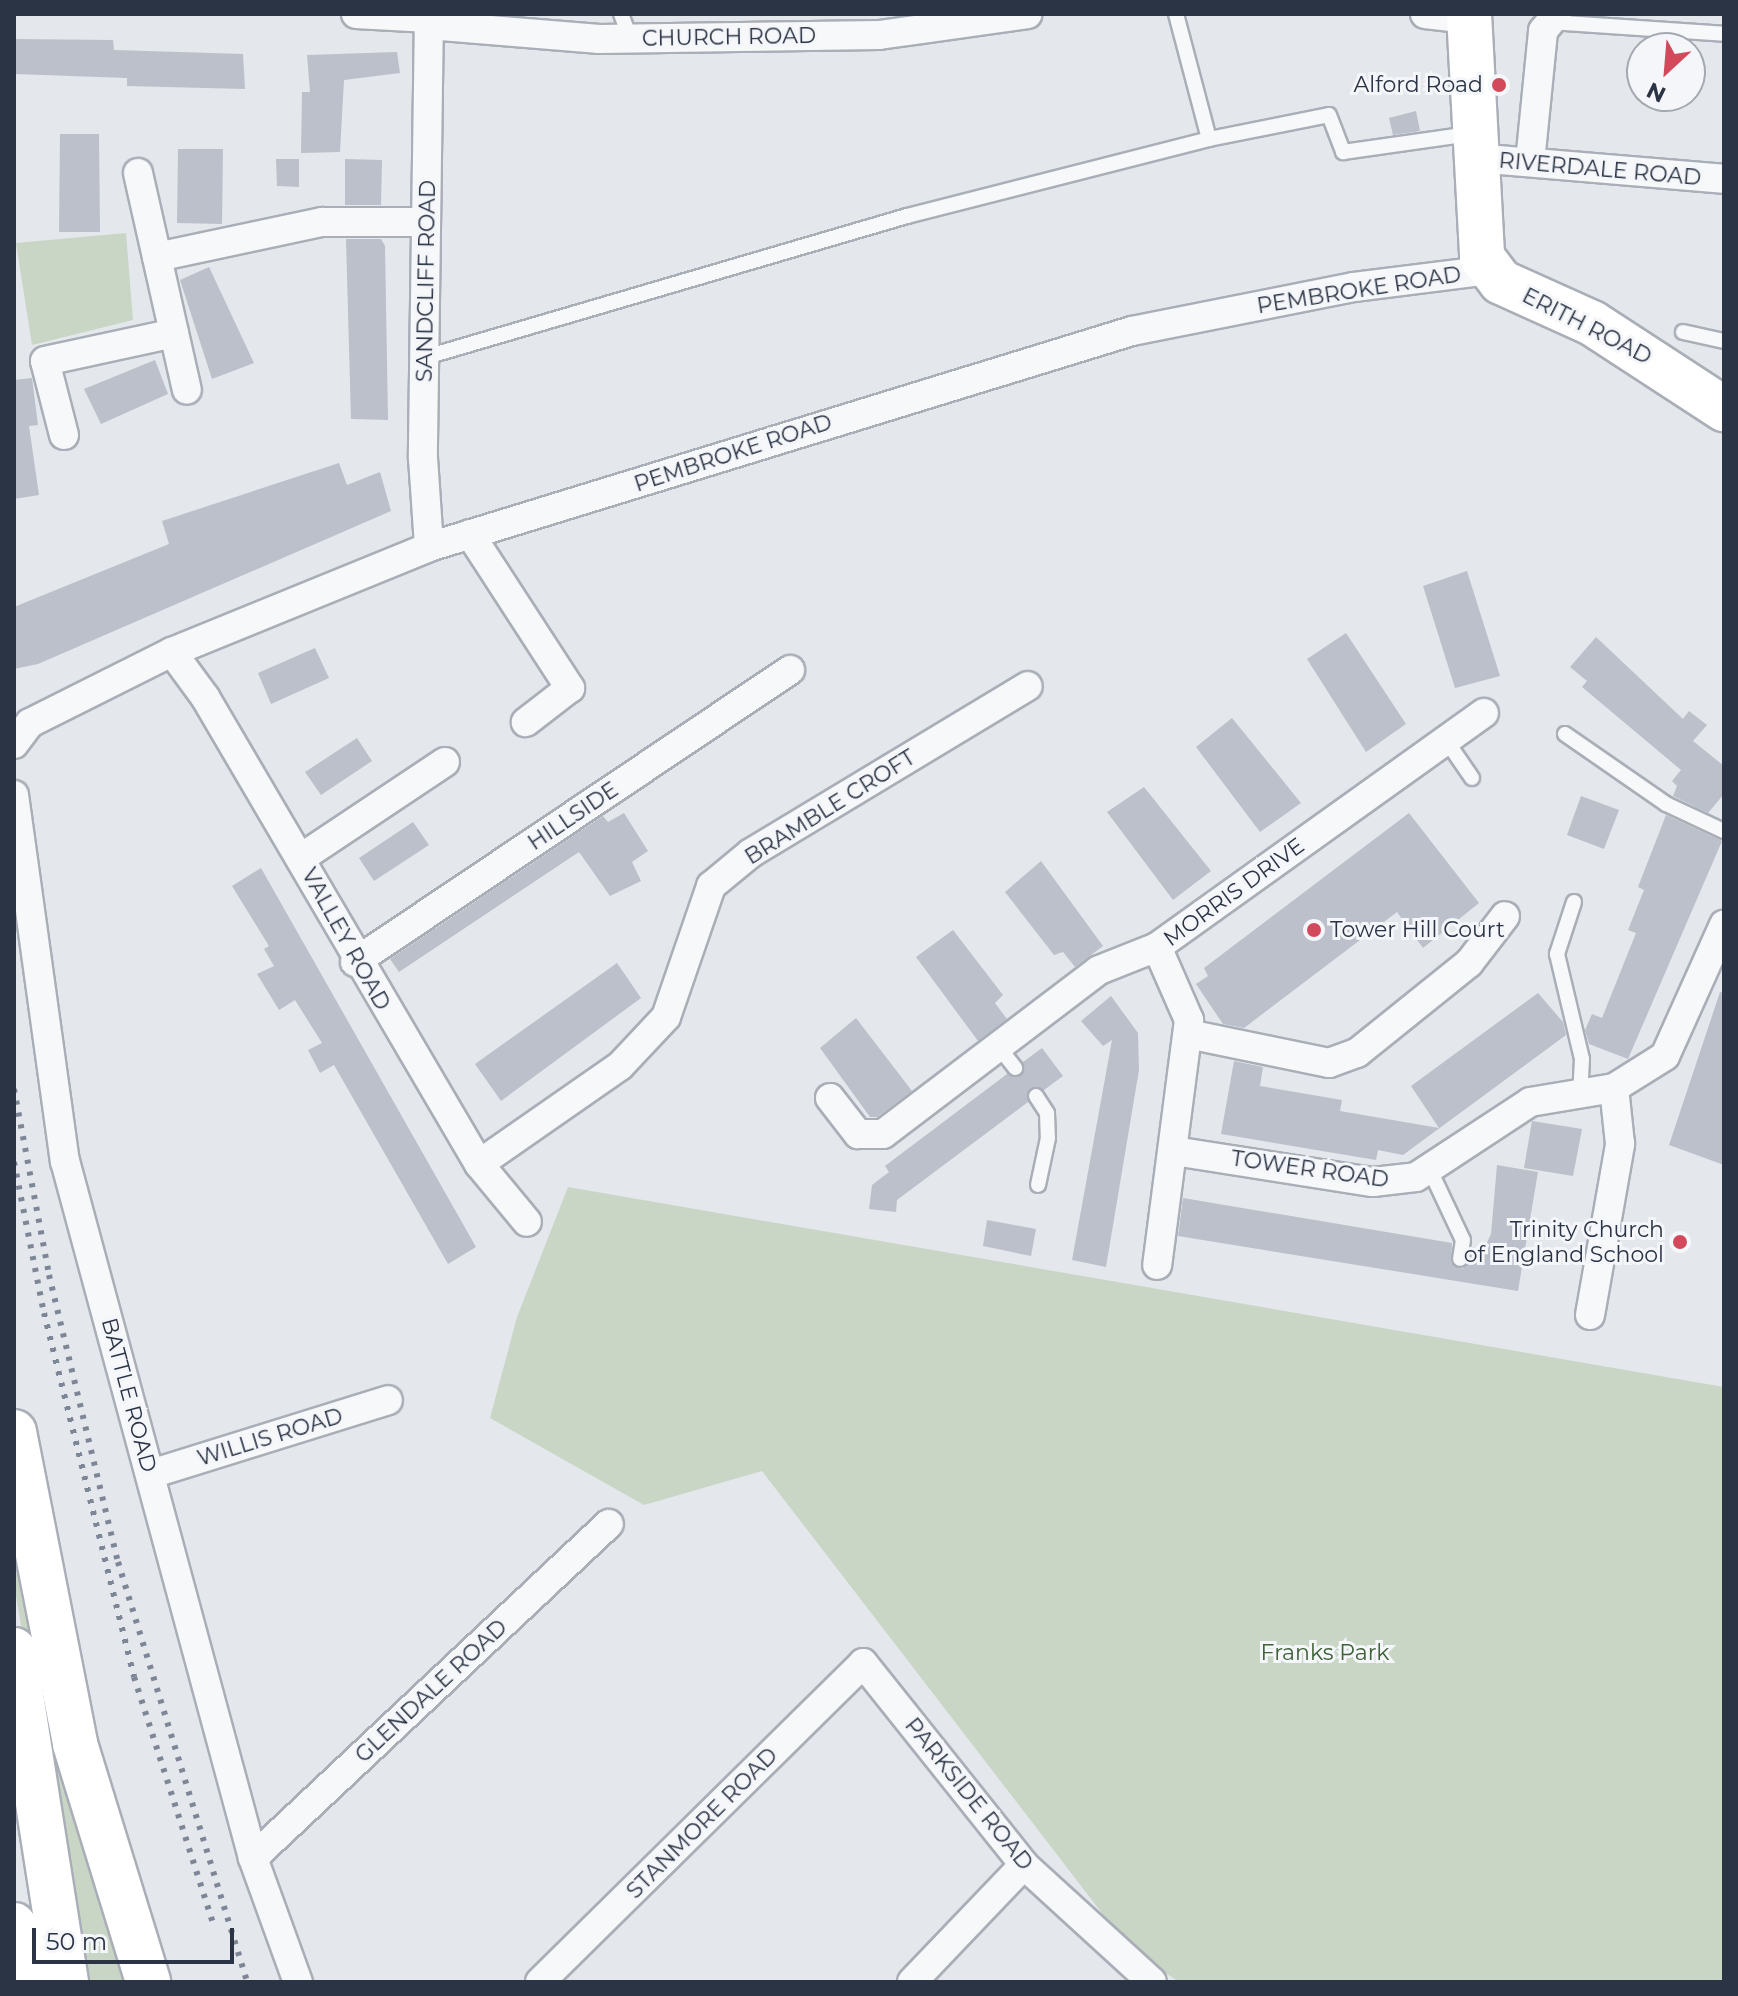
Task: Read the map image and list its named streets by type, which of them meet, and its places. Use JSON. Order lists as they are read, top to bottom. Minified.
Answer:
{"streets":{"main road":["ERITH ROAD"],"street":["CHURCH ROAD","RIVERDALE ROAD","SANDCLIFF ROAD","PEMBROKE ROAD","BRAMBLE CROFT","HILLSIDE","MORRIS DRIVE","VALLEY ROAD","TOWER ROAD","BATTLE ROAD","WILLIS ROAD","GLENDALE ROAD","PARKSIDE ROAD","STANMORE ROAD"]},"crossings":[["CHURCH ROAD","SANDCLIFF ROAD"],["SANDCLIFF ROAD","PEMBROKE ROAD"],["PEMBROKE ROAD","ERITH ROAD"],["PEMBROKE ROAD","VALLEY ROAD"],["BRAMBLE CROFT","VALLEY ROAD"],["HILLSIDE","VALLEY ROAD"],["BATTLE ROAD","WILLIS ROAD"],["BATTLE ROAD","GLENDALE ROAD"],["PARKSIDE ROAD","STANMORE ROAD"]],"parks":["Franks Park"],"places":["Alford Road","Tower Hill Court","Trinity Church of England School"],"scale_bar":"50 m","north":"bottom left"}
